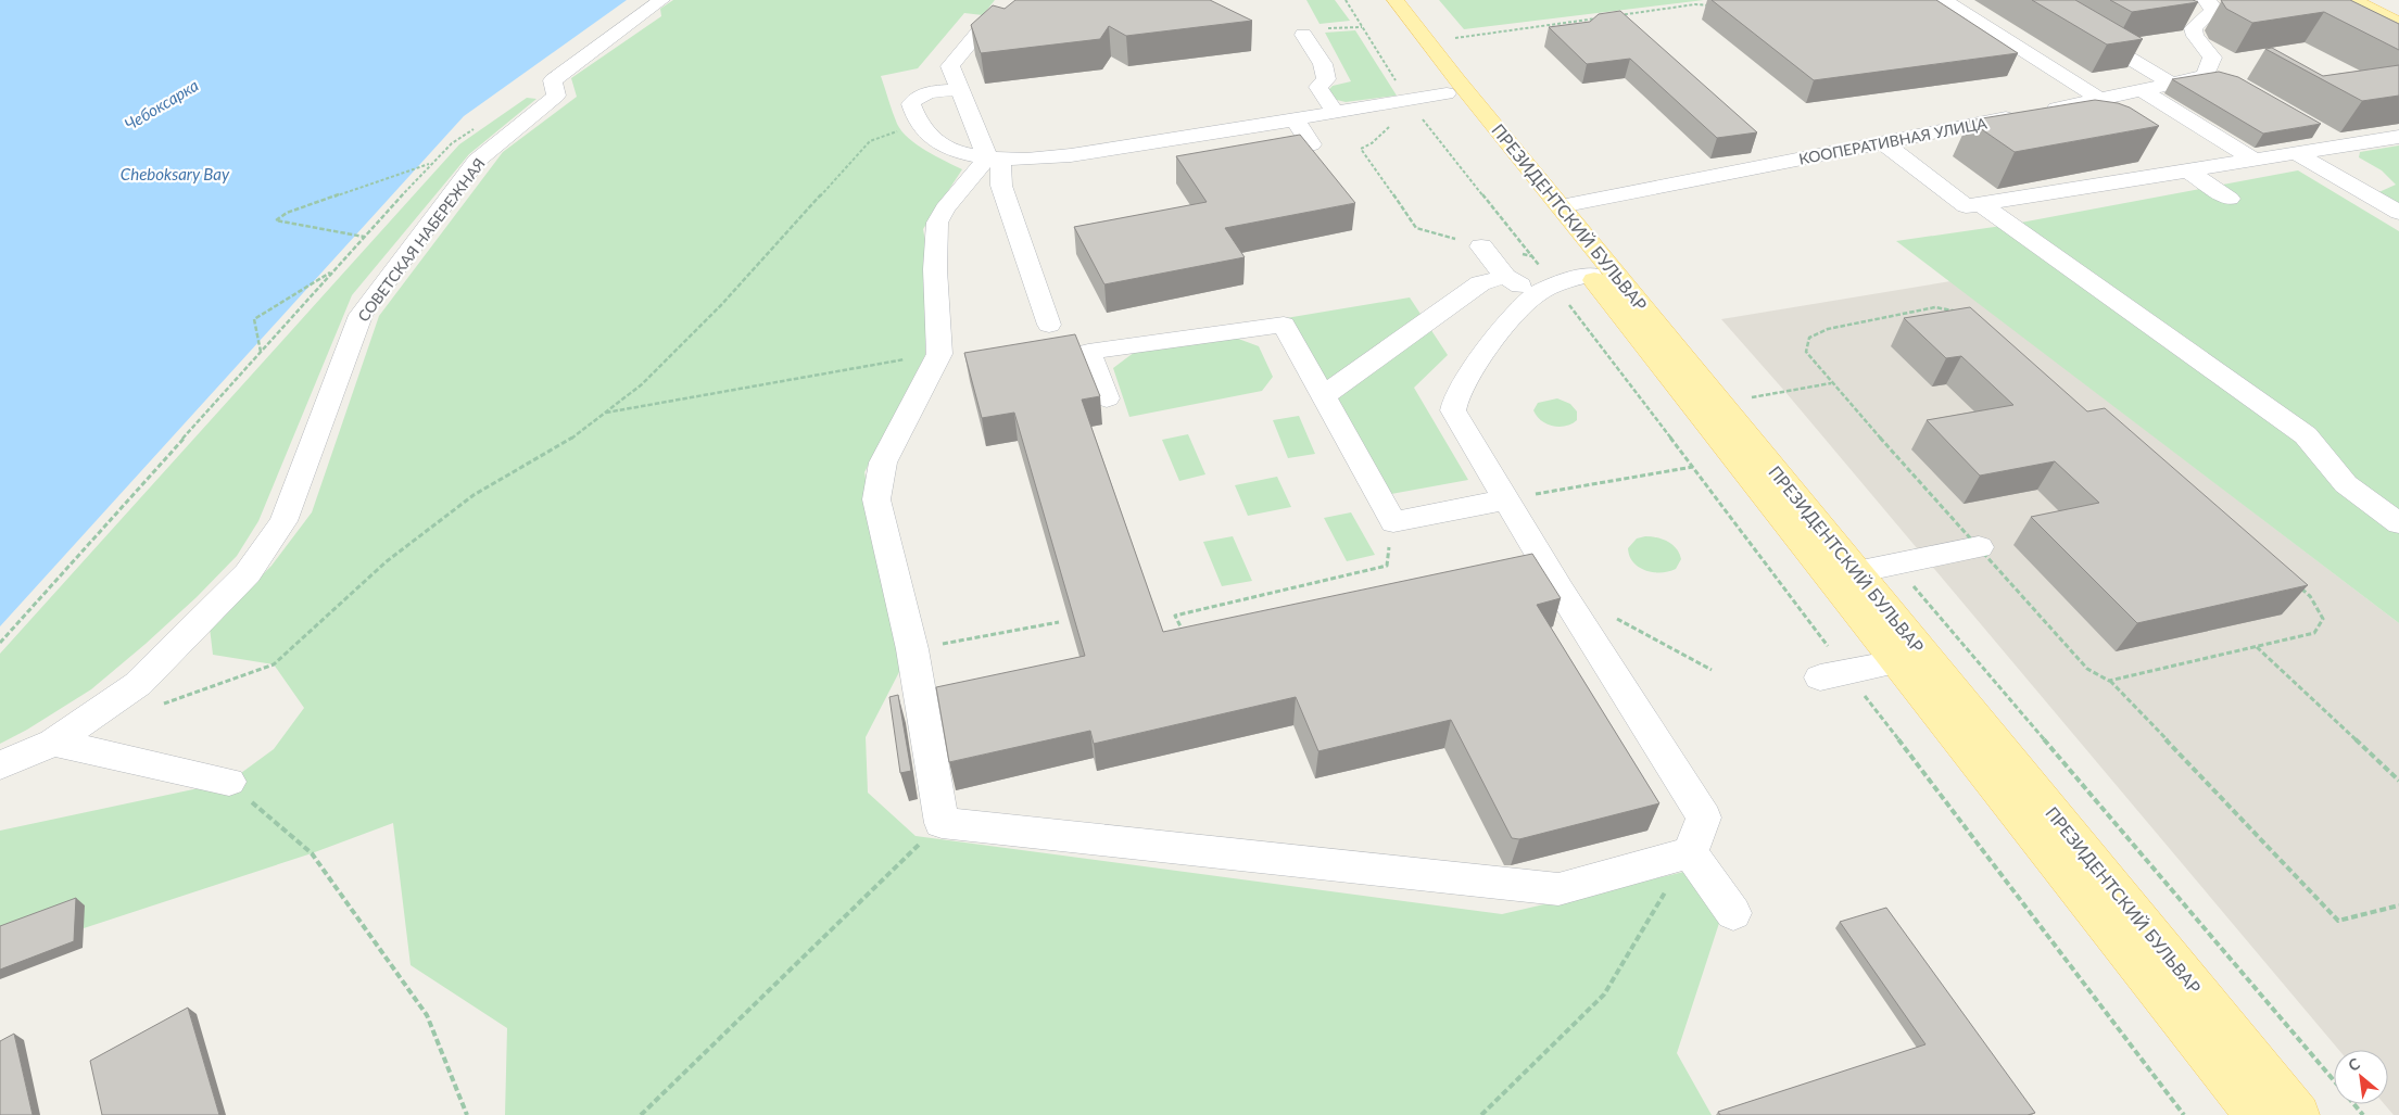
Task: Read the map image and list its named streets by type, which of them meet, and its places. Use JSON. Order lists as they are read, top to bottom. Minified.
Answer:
{"streets":{"main road":["ПРЕЗИДЕНТСКИЙ БУЛЬВАР"],"street":["КООПЕРАТИВНАЯ УЛИЦА","СОВЕТСКАЯ НАБЕРЕЖНАЯ"]},"crossings":[["КООПЕРАТИВНАЯ УЛИЦА","ПРЕЗИДЕНТСКИЙ БУЛЬВАР"]],"water":["Чебоксарка","Cheboksary Bay"],"north":"top left"}
